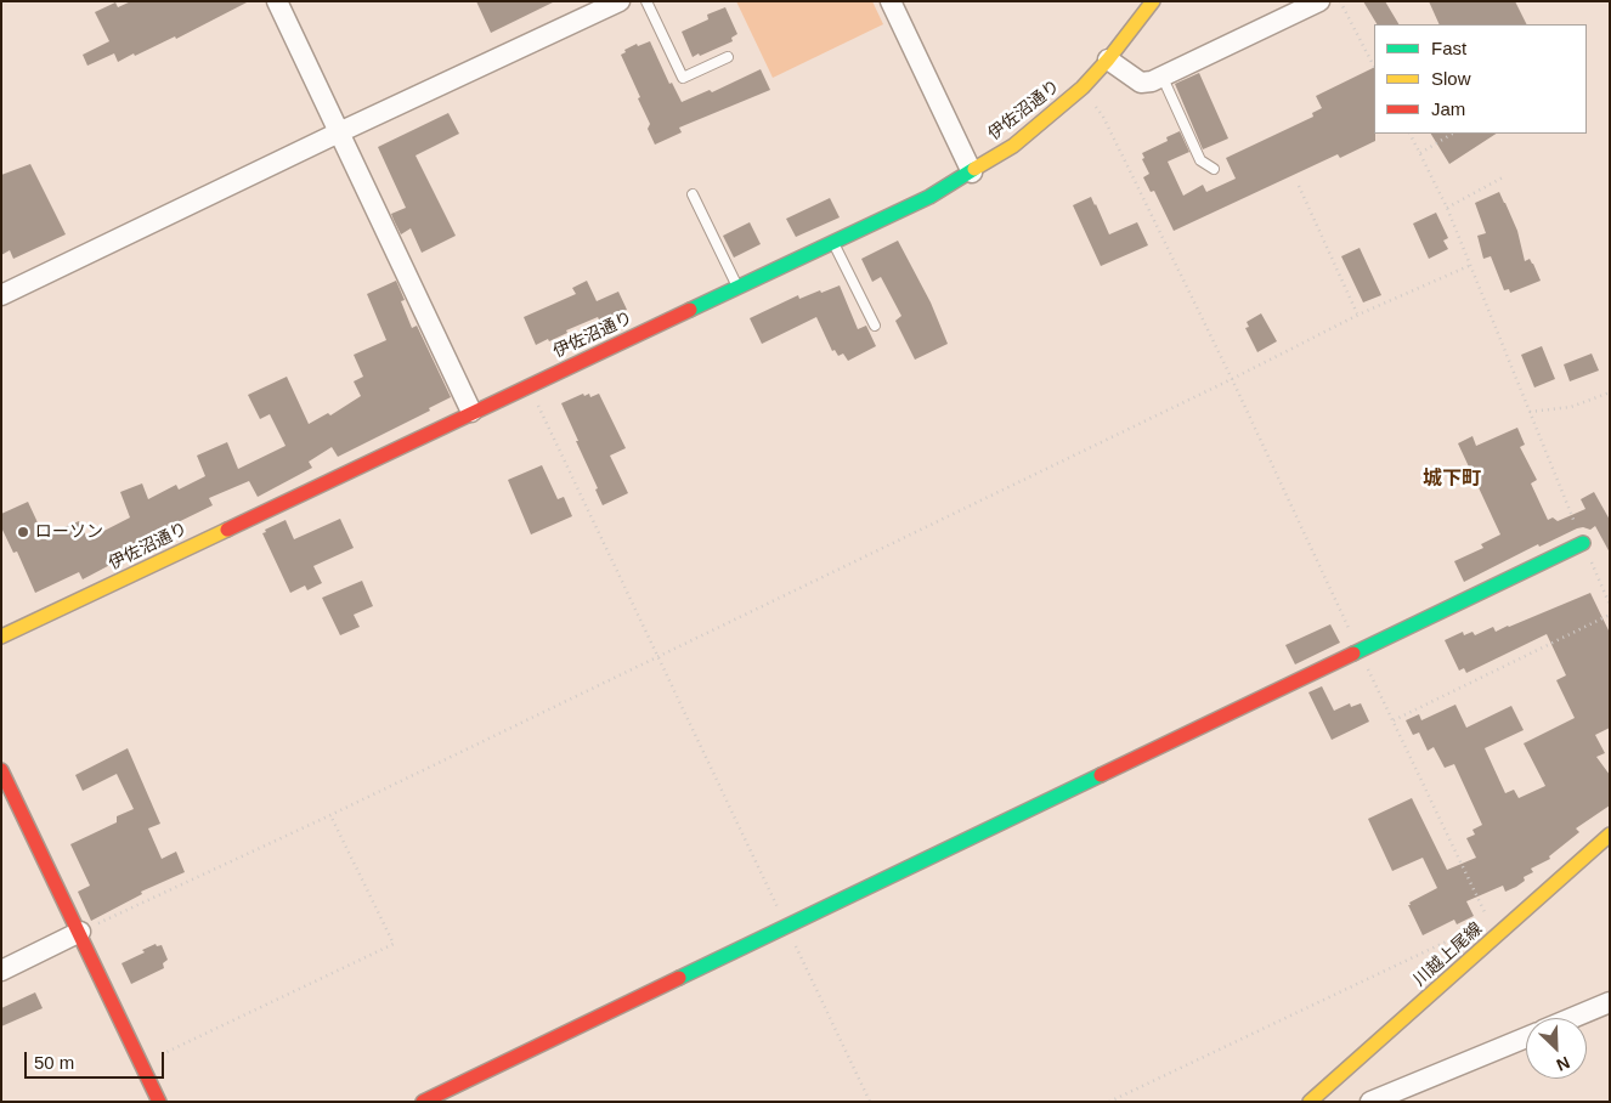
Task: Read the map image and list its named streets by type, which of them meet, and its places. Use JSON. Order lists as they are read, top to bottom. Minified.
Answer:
{"streets":{"street":["伊佐沼通り","川越上尾線"]},"districts":["城下町"],"places":["ローソン"],"legend":["Fast","Slow","Jam"],"scale_bar":"50 m","north":"bottom right"}
